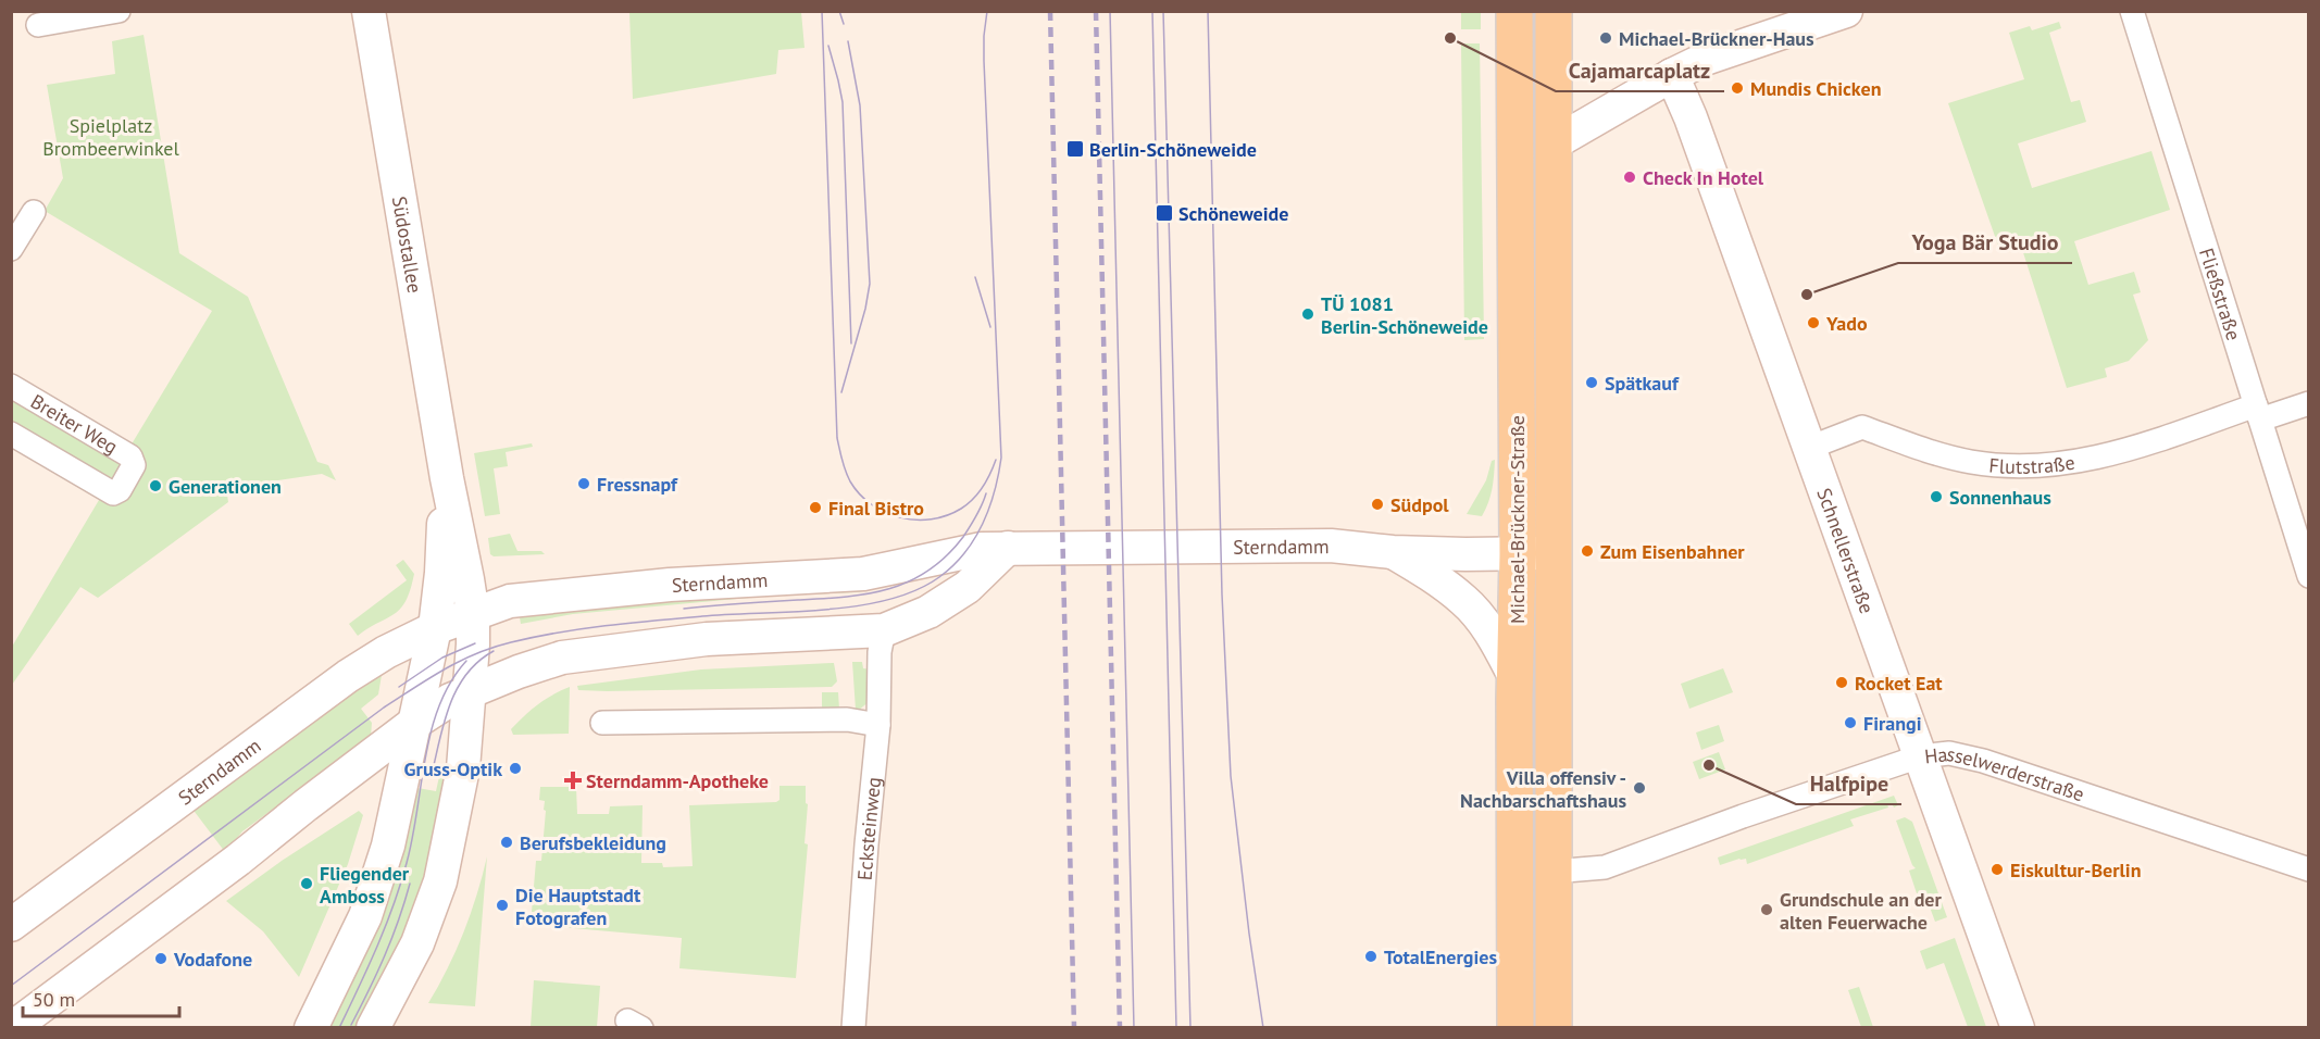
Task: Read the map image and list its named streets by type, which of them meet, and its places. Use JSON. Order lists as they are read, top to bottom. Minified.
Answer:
{"streets":{"main road":["Südostallee","Michael-Brückner-Straße","Sterndamm","Schnellerstraße"],"street":["Fließstraße","Breiter Weg","Flutstraße","Hasselwerderstraße","Ecksteinweg"]},"crossings":[["Südostallee","Sterndamm"],["Fließstraße","Flutstraße"],["Flutstraße","Schnellerstraße"],["Michael-Brückner-Straße","Sterndamm"],["Michael-Brückner-Straße","Hasselwerderstraße"],["Schnellerstraße","Hasselwerderstraße"]],"parks":["Spielplatz Brombeerwinkel"],"places":{"other":["Cajamarcaplatz","Michael-Brückner-Haus","Mundis Chicken","Check In Hotel","Yoga Bär Studio","TÜ 1081 Berlin-Schöneweide","Yado","Spätkauf","Fressnapf","Generationen","Sonnenhaus","Südpol","Final Bistro","Zum Eisenbahner","Rocket Eat","Firangi","Halfpipe","Gruss-Optik","Villa offensiv - Nachbarschaftshaus","Berufsbekleidung","Eiskultur-Berlin","Fliegender Amboss","Die Hauptstadt Fotografen","Grundschule an der alten Feuerwache","TotalEnergies","Vodafone"],"transit":["Berlin-Schöneweide","Schöneweide"],"health":["Sterndamm-Apotheke"]},"scale_bar":"50 m"}
